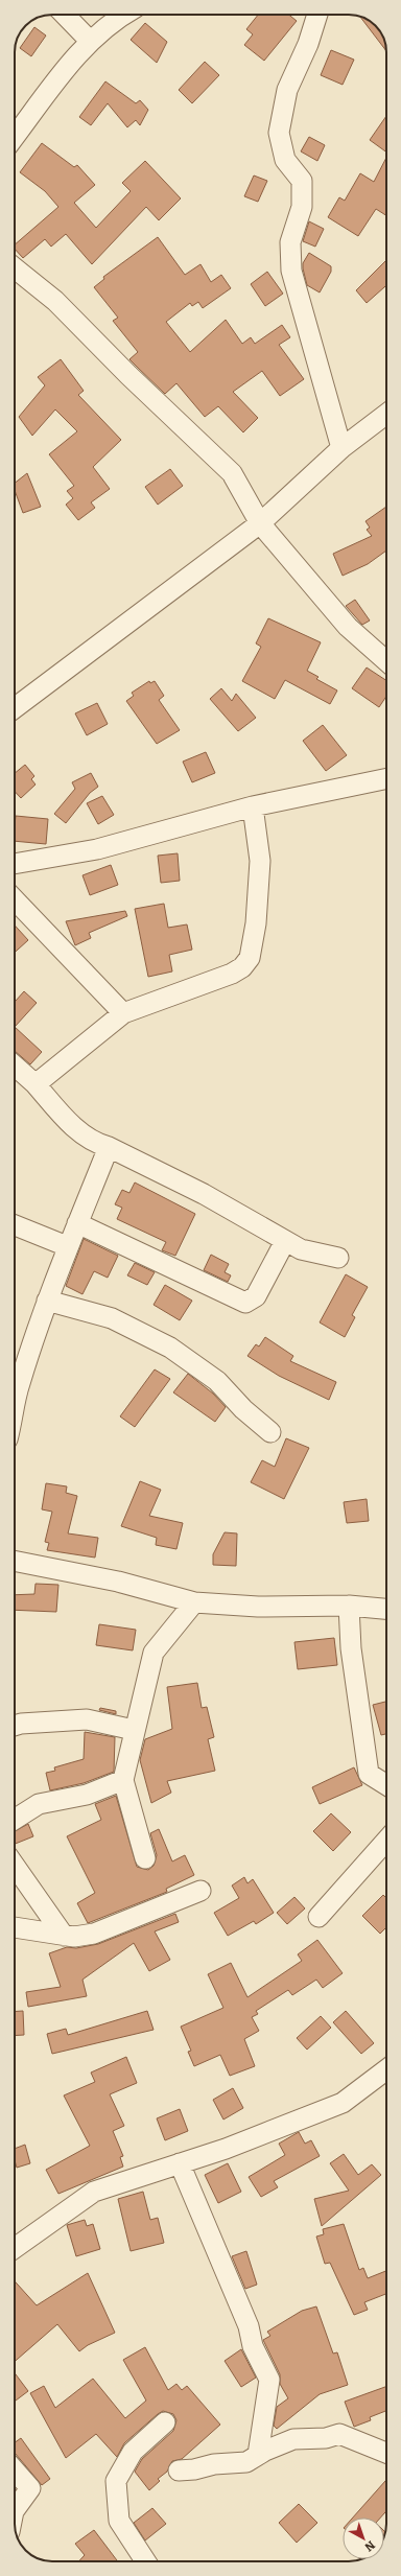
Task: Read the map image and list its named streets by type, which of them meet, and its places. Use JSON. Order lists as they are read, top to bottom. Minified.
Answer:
{"north":"bottom right"}
